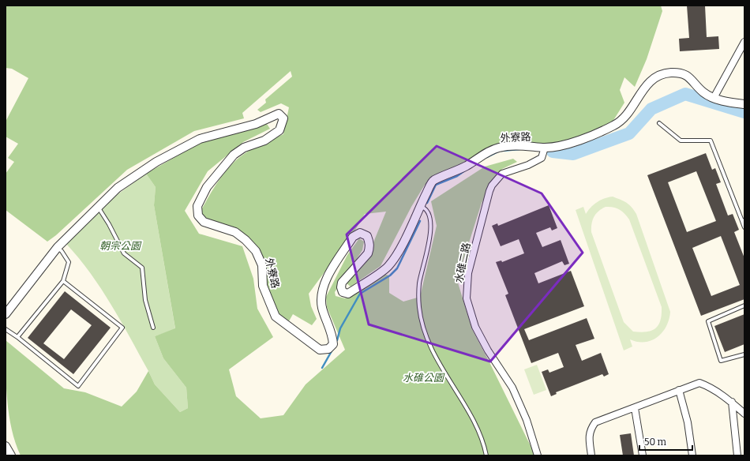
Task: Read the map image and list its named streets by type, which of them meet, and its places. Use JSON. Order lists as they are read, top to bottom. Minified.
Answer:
{"streets":{"street":["外寮路","水碓二路"]},"crossings":[["外寮路","水碓二路"]],"parks":["朝宗公園","水碓公園"],"scale_bar":"50 m"}
